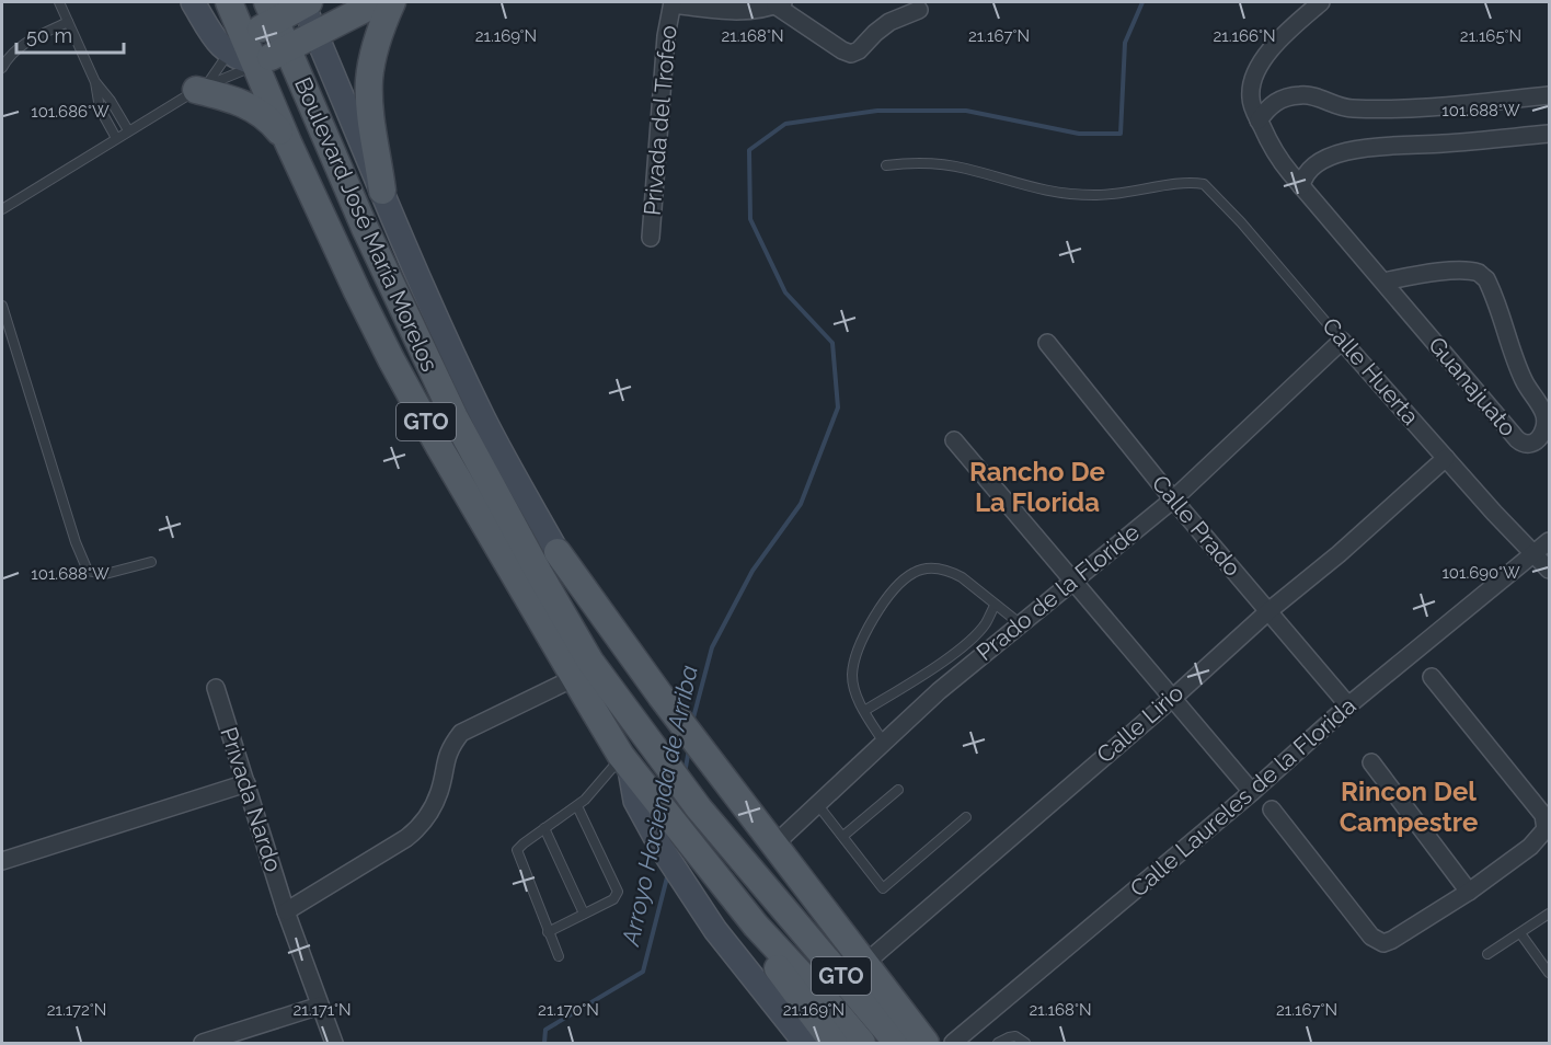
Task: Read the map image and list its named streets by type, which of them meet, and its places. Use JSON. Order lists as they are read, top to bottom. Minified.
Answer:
{"streets":{"main road":["Boulevard José María Morelos","GTO"],"street":["Privada del Trofeo","Calle Huerta","Guanajuato","Calle Prado","Prado de la Floride","Calle Lirio","Calle Laureles de la Florida","Privada Nardo"]},"crossings":[["Boulevard José María Morelos","GTO"],["Calle Huerta","Prado de la Floride"],["Calle Huerta","Calle Lirio"],["Calle Huerta","Calle Laureles de la Florida"],["Calle Prado","Prado de la Floride"],["Calle Prado","Calle Lirio"],["Calle Prado","Calle Laureles de la Florida"]],"districts":["Rancho De La Florida","Rincon Del Campestre"],"water":["Arroyo Hacienda de Arriba"],"scale_bar":"50 m","coordinates":["21.165°N","21.169°N","21.168°N","21.167°N","21.166°N","101.688°W","101.686°W","101.690°W","21.172°N","21.171°N","21.170°N"]}
